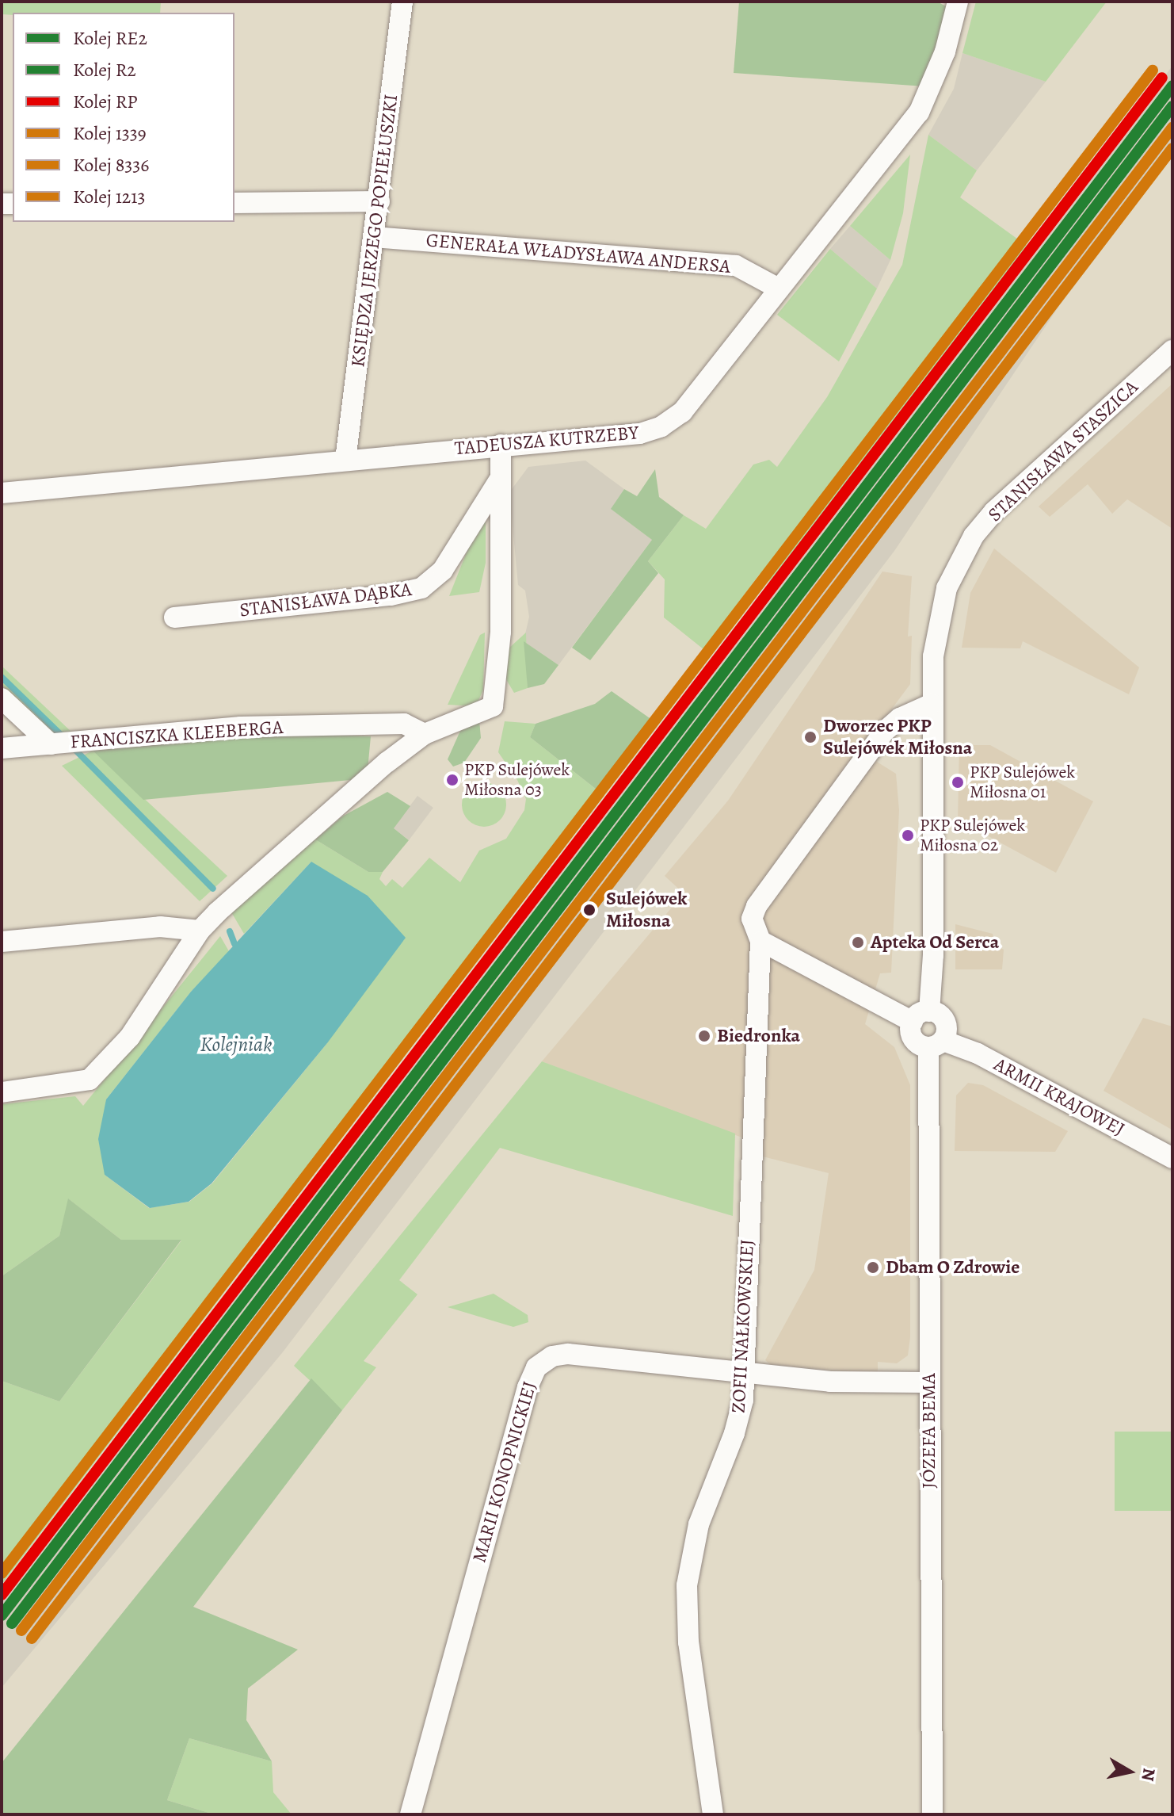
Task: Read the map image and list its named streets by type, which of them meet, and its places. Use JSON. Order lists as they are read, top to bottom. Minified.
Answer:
{"streets":{"street":["KSIĘDZA JERZEGO POPIEŁUSZKI","GENERAŁA WŁADYSŁAWA ANDERSA","TADEUSZA KUTRZEBY","STANISŁAWA STASZICA","STANISŁAWA DĄBKA","FRANCISZKA KLEEBERGA","ARMII KRAJOWEJ","ZOFII NAŁKOWSKIEJ","JÓZEFA BEMA","MARII KONOPNICKIEJ"]},"crossings":[["KSIĘDZA JERZEGO POPIEŁUSZKI","GENERAŁA WŁADYSŁAWA ANDERSA"],["KSIĘDZA JERZEGO POPIEŁUSZKI","TADEUSZA KUTRZEBY"],["GENERAŁA WŁADYSŁAWA ANDERSA","TADEUSZA KUTRZEBY"],["STANISŁAWA STASZICA","ZOFII NAŁKOWSKIEJ"],["ARMII KRAJOWEJ","JÓZEFA BEMA"],["ZOFII NAŁKOWSKIEJ","MARII KONOPNICKIEJ"],["JÓZEFA BEMA","MARII KONOPNICKIEJ"]],"water":["Kolejniak"],"places":["Dworzec PKP Sulejówek Miłosna","PKP Sulejówek Miłosna 03","PKP Sulejówek Miłosna 01","PKP Sulejówek Miłosna 02","Sulejówek Miłosna","Apteka Od Serca","Biedronka","Dbam O Zdrowie"],"lines":["rail line 8336","rail line RP","rail line RE2","rail line R2","rail line 1339","rail line 1213"],"legend":["Kolej RE2","Kolej R2","Kolej RP","Kolej 1339","Kolej 8336","Kolej 1213"],"north":"right"}
